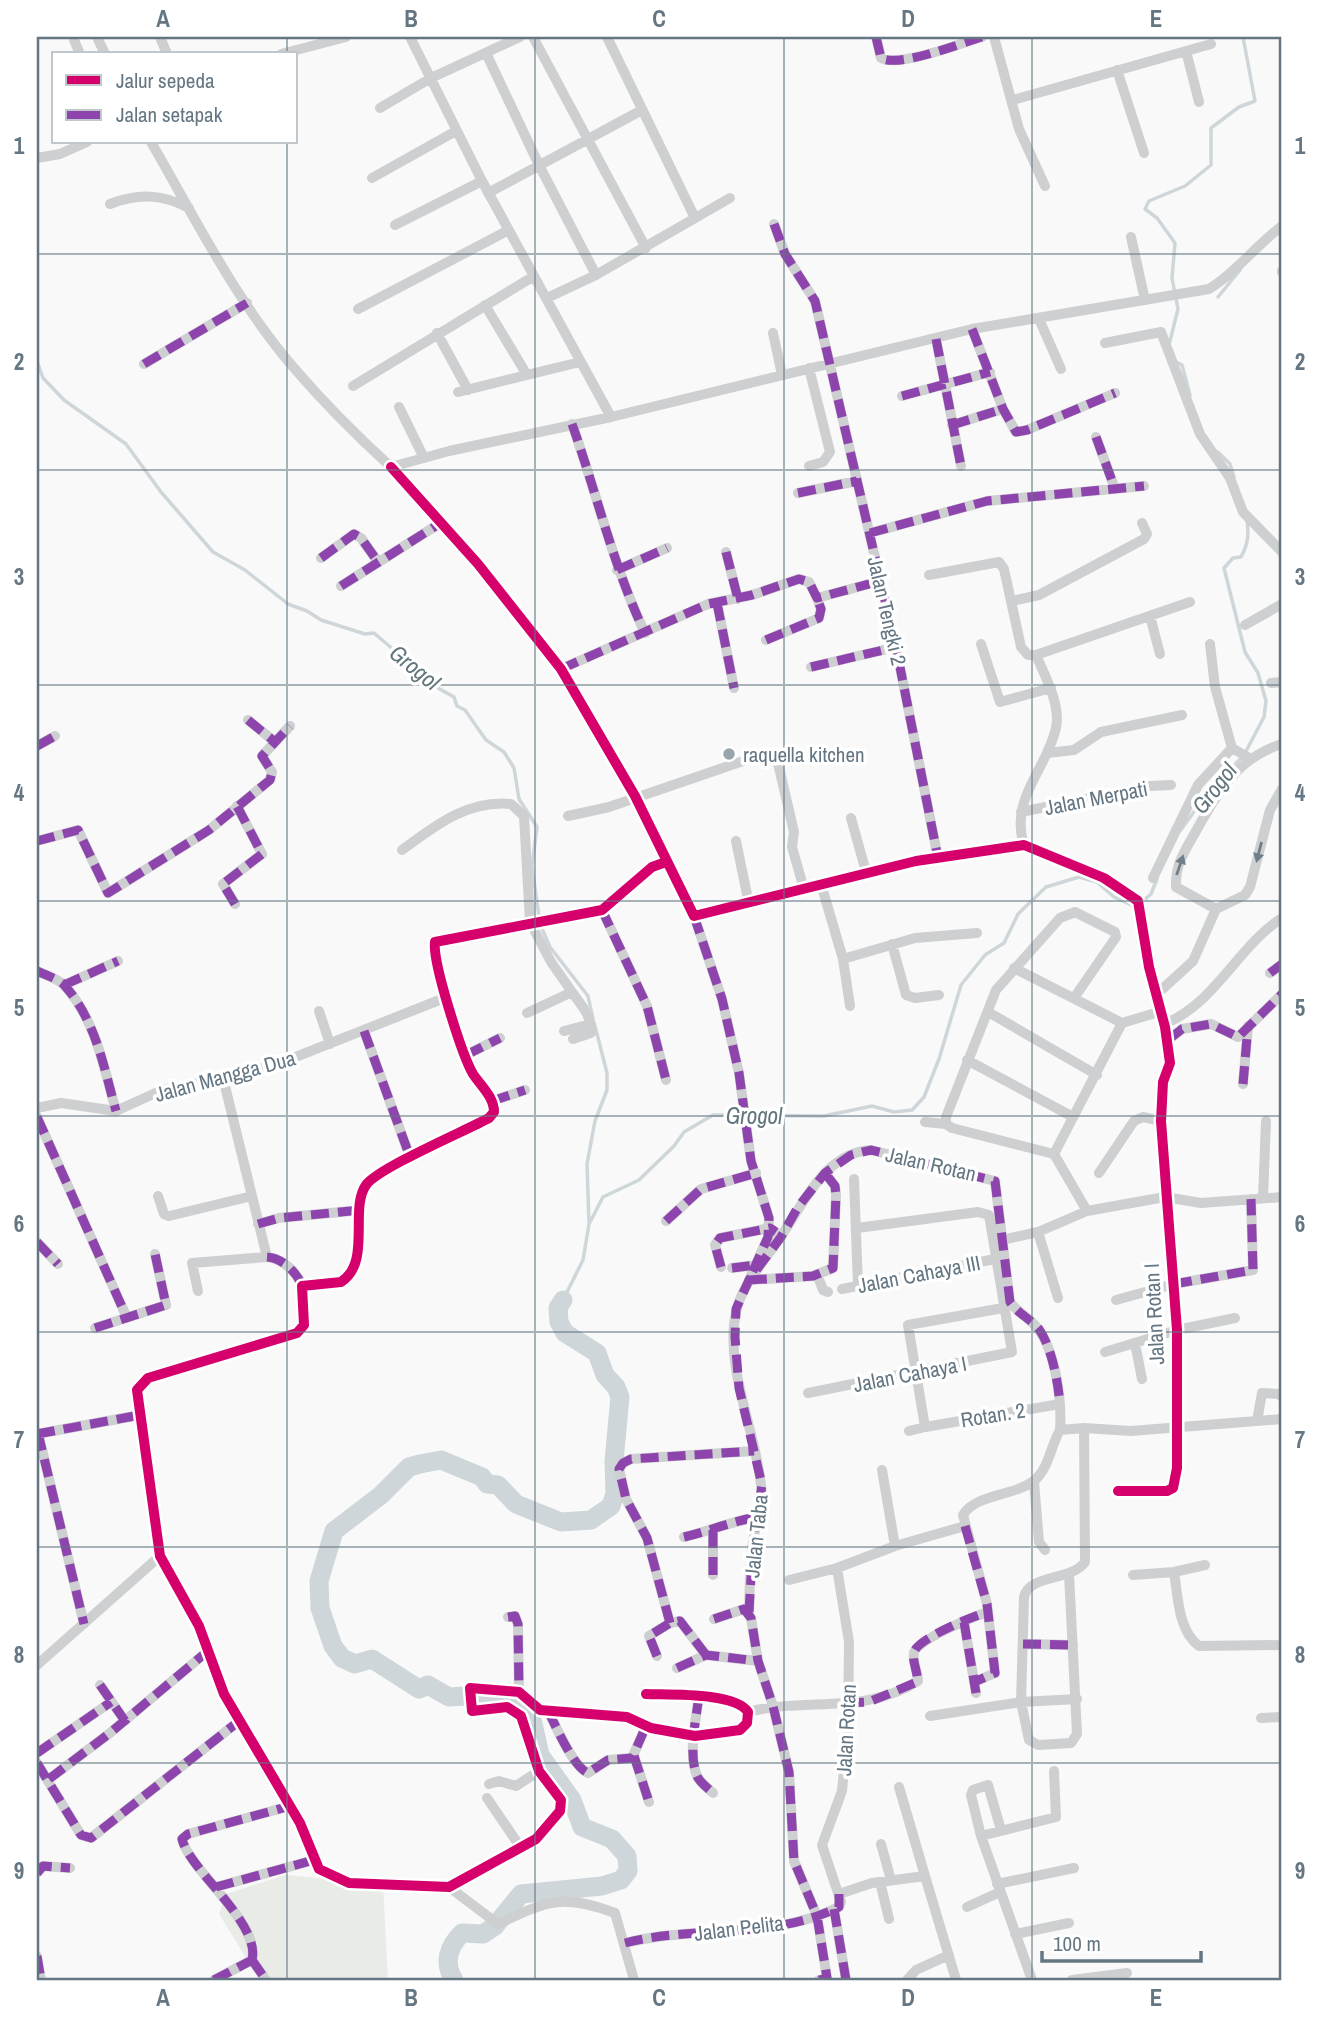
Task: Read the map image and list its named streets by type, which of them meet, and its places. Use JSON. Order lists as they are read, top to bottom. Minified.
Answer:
{"streets":{"street":["Jalan Tengki 2","Jalan Merpati","Jalan Mangga Dua","Jalan Rotan","Jalan Cahaya III","Jalan Rotan I","Jalan Cahaya I","Rotan. 2","Jalan Taba","Jalan Pelita"]},"crossings":[["Jalan Rotan","Rotan. 2"],["Jalan Rotan","Jalan Taba"],["Jalan Taba","Jalan Pelita"]],"water":["Grogol"],"places":["raquella kitchen"],"legend":["Jalur sepeda","Jalan setapak"],"scale_bar":"100 m","grid":{"columns":["A","B","C","D","E"],"rows":["1","2","3","4","5","6","7","8","9"]}}
